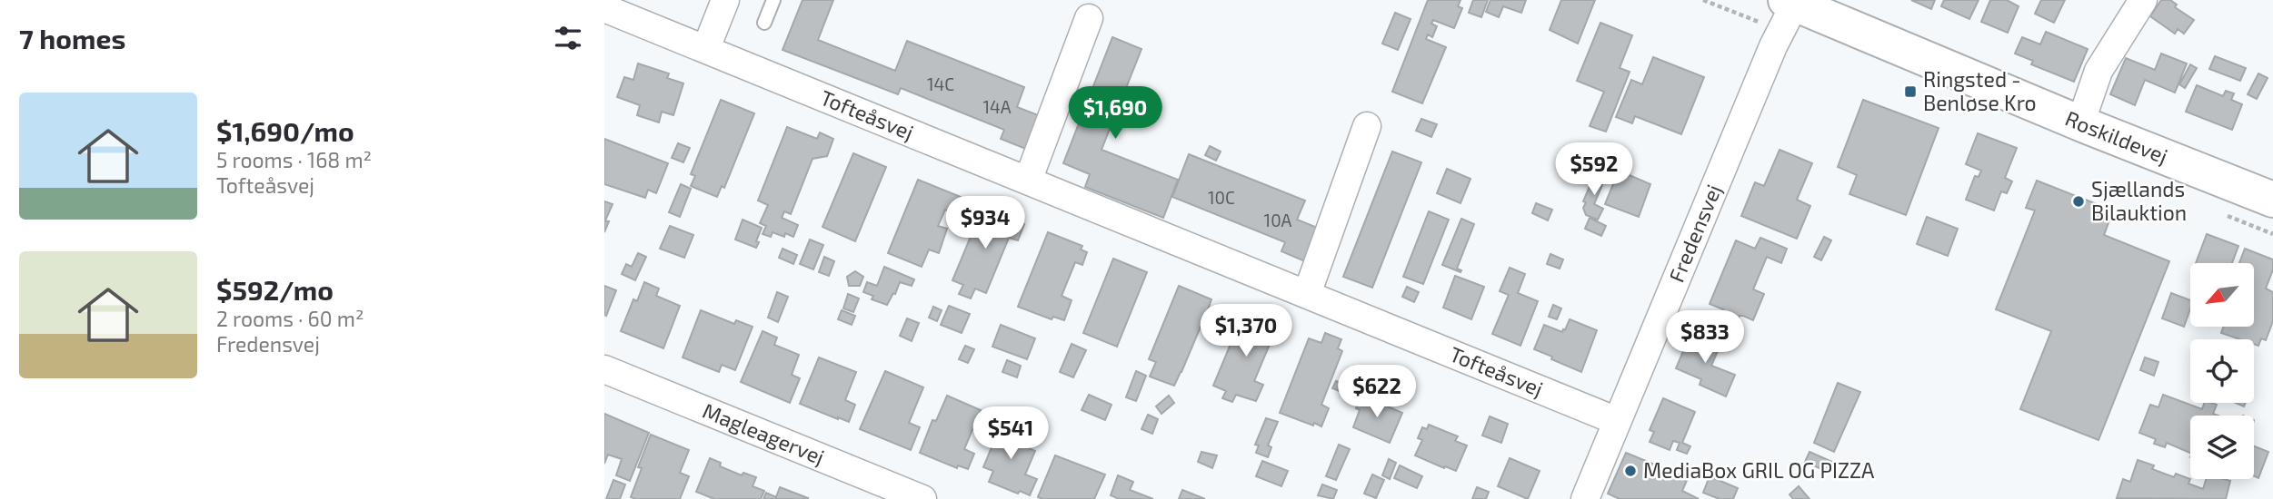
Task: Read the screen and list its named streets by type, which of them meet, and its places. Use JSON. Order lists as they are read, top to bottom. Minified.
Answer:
{"streets":{"street":["Tofteåsvej","Roskildevej","Fredensvej","Magleagervej"]},"crossings":[["Tofteåsvej","Fredensvej"],["Roskildevej","Fredensvej"]],"places":{"transit":["Ringsted - Benløse Kro"],"other":["Sjællands Bilauktion","MediaBox GRIL OG PIZZA"]},"house_numbers":["14C","14A","10C","10A"],"north":"bottom left","page":{"heading":"7 homes","list":[{"name":"$1,690/mo","note":"5 rooms · 168 m² · Tofteåsvej"},{"name":"$592/mo","note":"2 rooms · 60 m² · Fredensvej"}],"price":["$1,690","$592","$934","$1,370","$833","$622","$541"]}}
